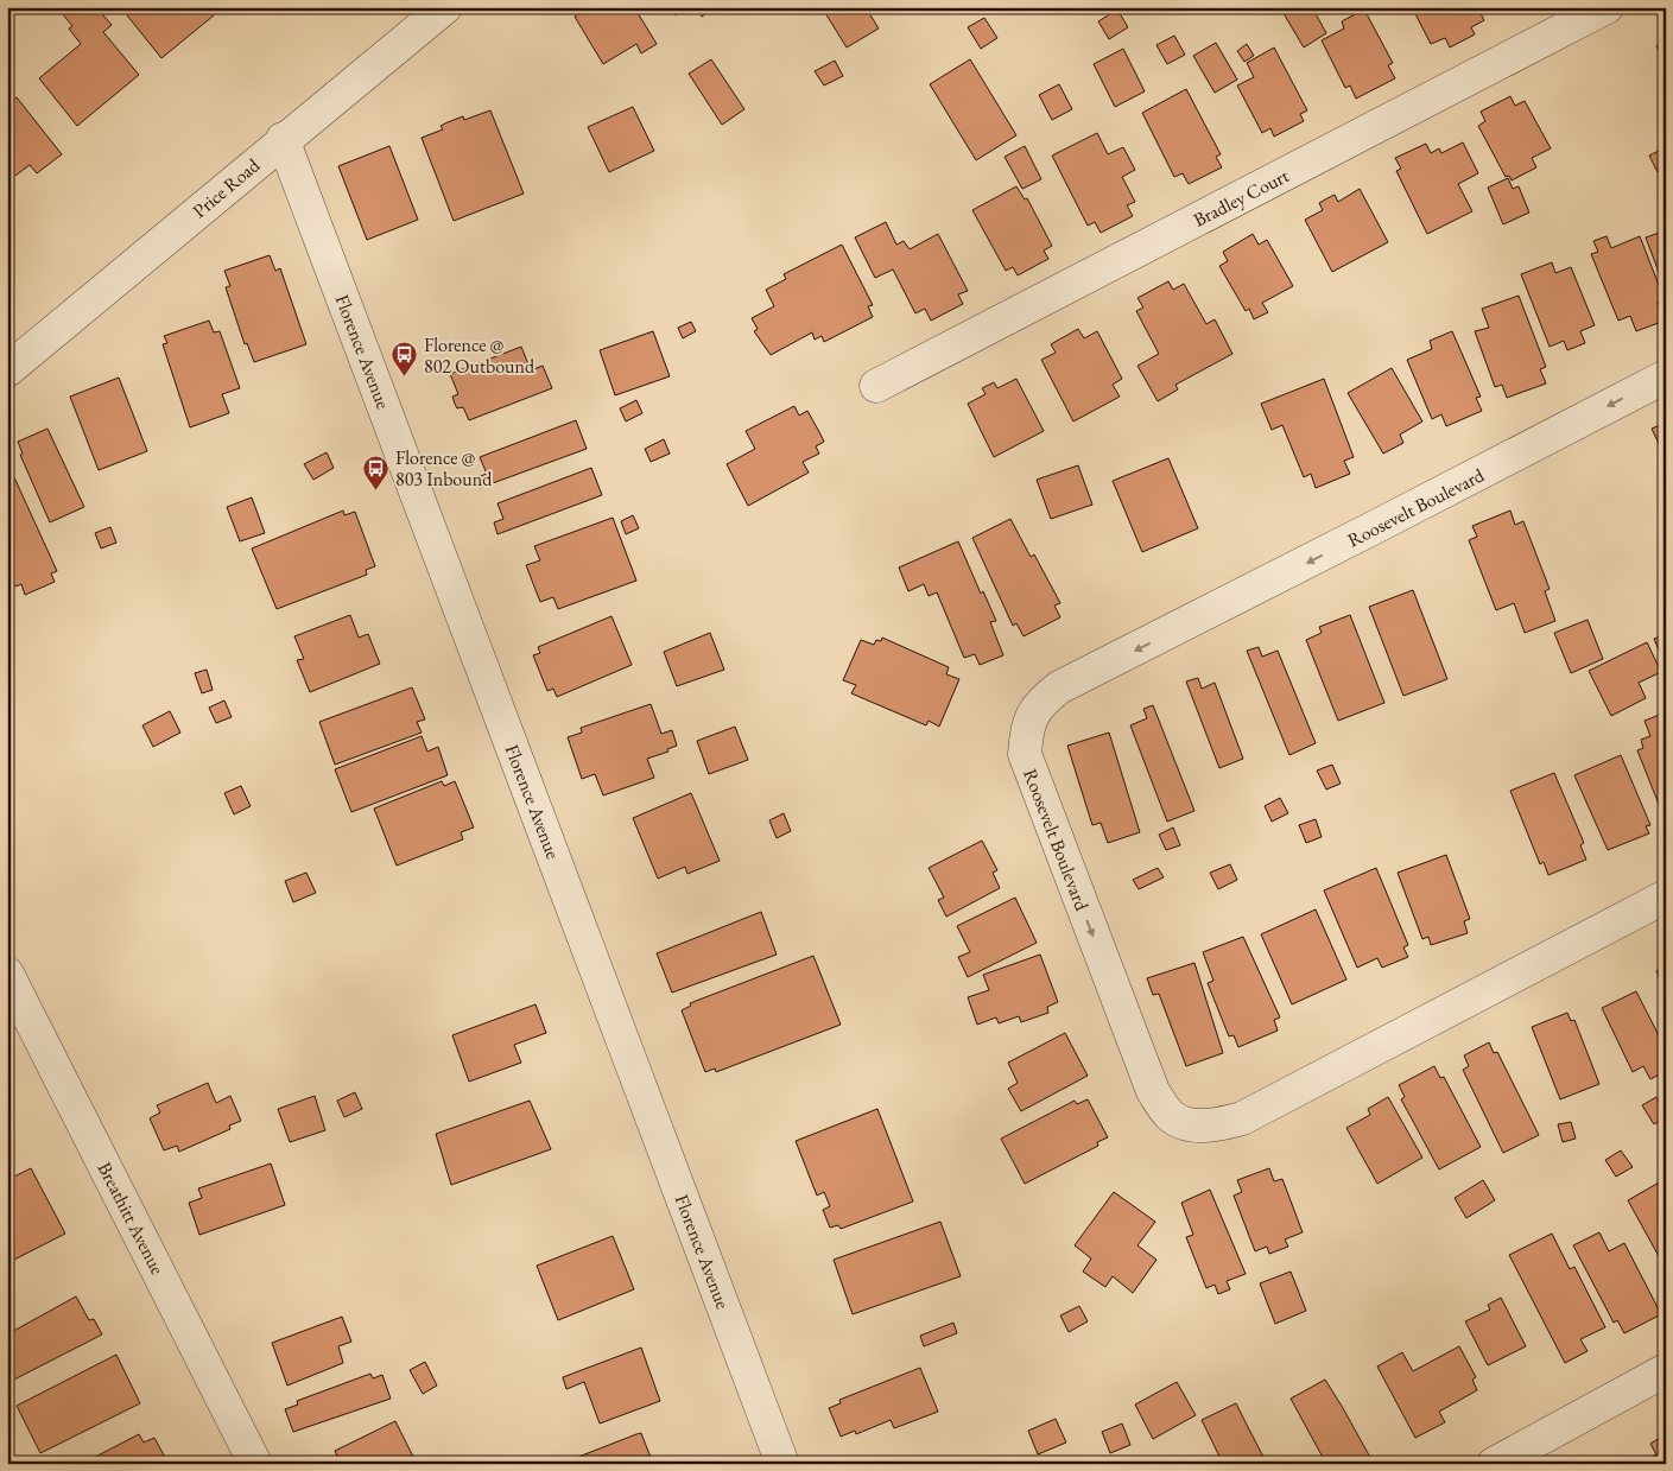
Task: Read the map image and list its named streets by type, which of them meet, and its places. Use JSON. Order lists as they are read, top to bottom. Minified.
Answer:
{"streets":{"street":["Price Road","Bradley Court","Florence Avenue","Roosevelt Boulevard","Breathitt Avenue"]},"crossings":[["Price Road","Florence Avenue"]],"places":{"bus stop":["Florence @ 802 Outbound","Florence @ 803 Inbound"]}}
